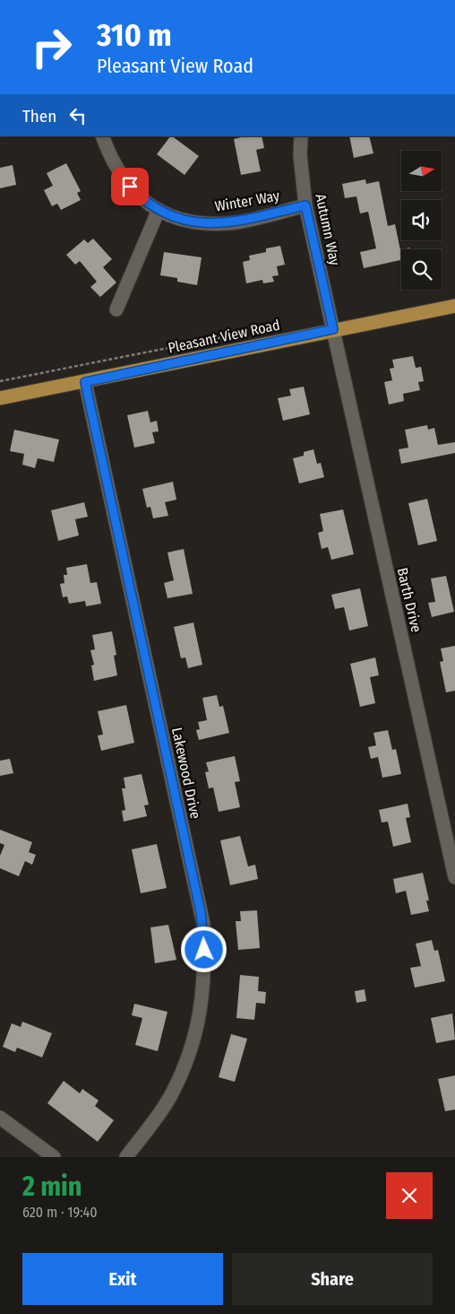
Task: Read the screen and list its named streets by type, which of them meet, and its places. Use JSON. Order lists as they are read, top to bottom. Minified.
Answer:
{"streets":{"main road":["Pleasant View Road"],"street":["Winter Way","Autumn Way","Barth Drive","Lakewood Drive"]},"crossings":[["Winter Way","Autumn Way"],["Autumn Way","Pleasant View Road"],["Autumn Way","Barth Drive"],["Pleasant View Road","Barth Drive"],["Pleasant View Road","Lakewood Drive"]],"north":"right","page":{"turn":["310 m","Pleasant View Road"],"then":"Then","heading":["2 min","620 m · 19:40"],"buttons":["Exit","Share"]}}
